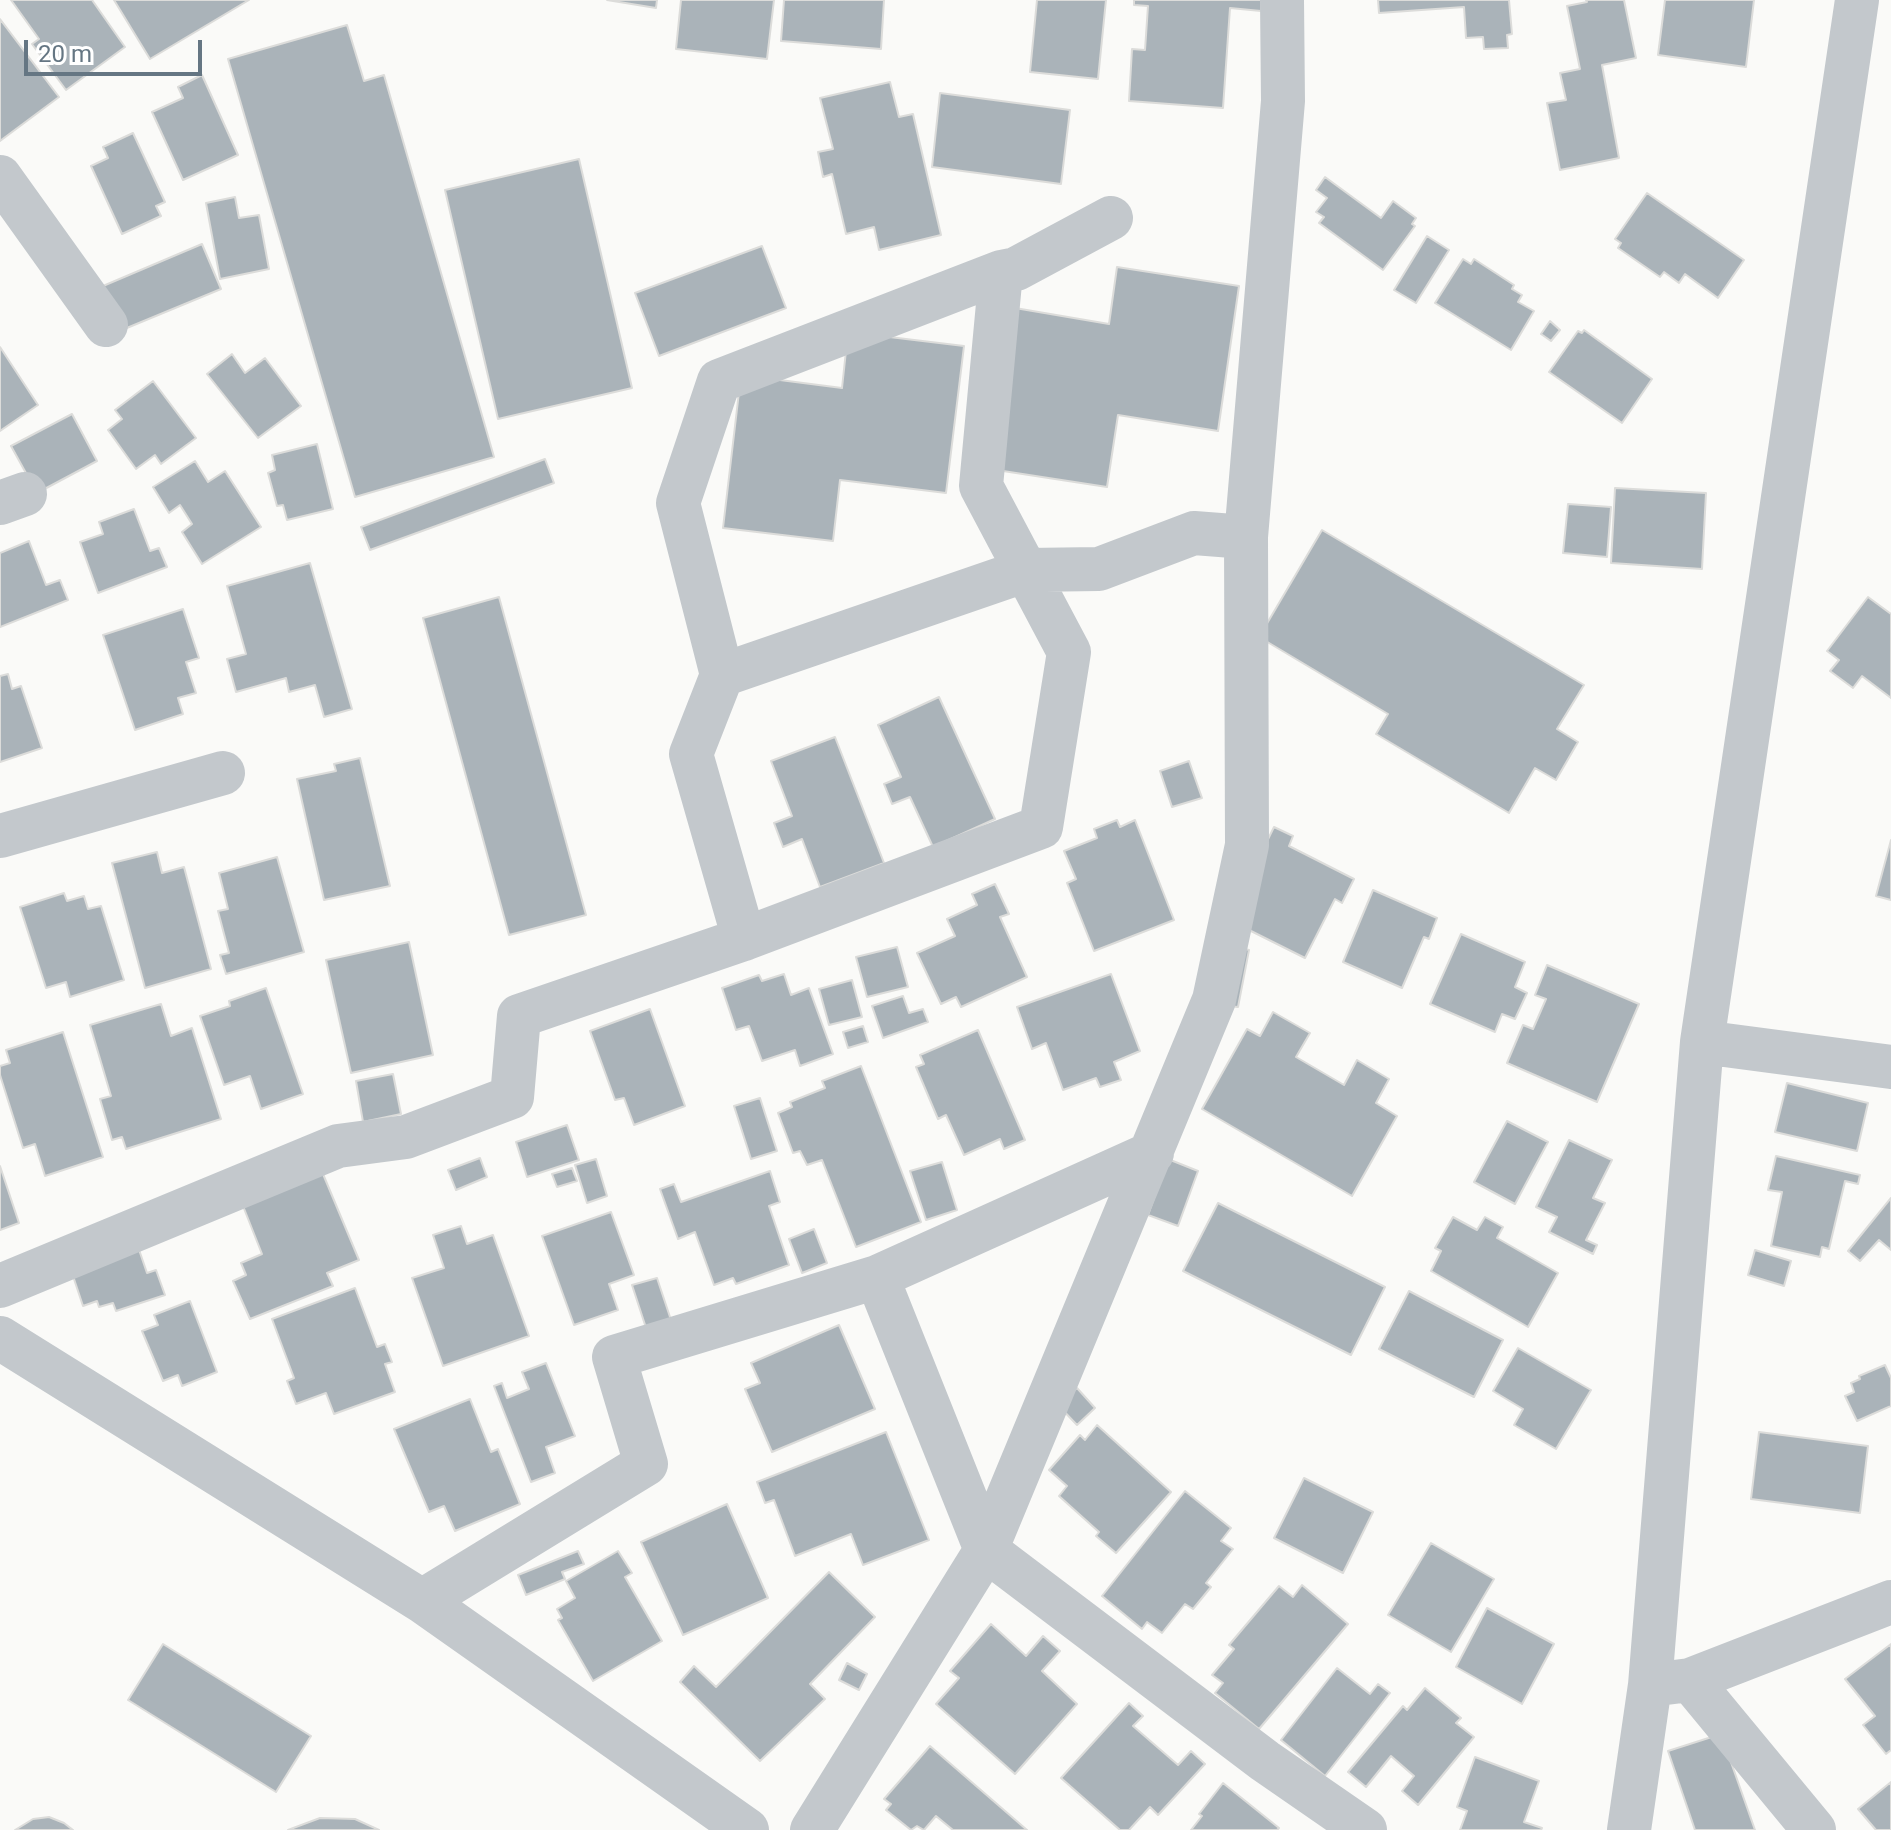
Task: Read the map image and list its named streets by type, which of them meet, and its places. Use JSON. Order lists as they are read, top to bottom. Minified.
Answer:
{"scale_bar":"20 m"}
